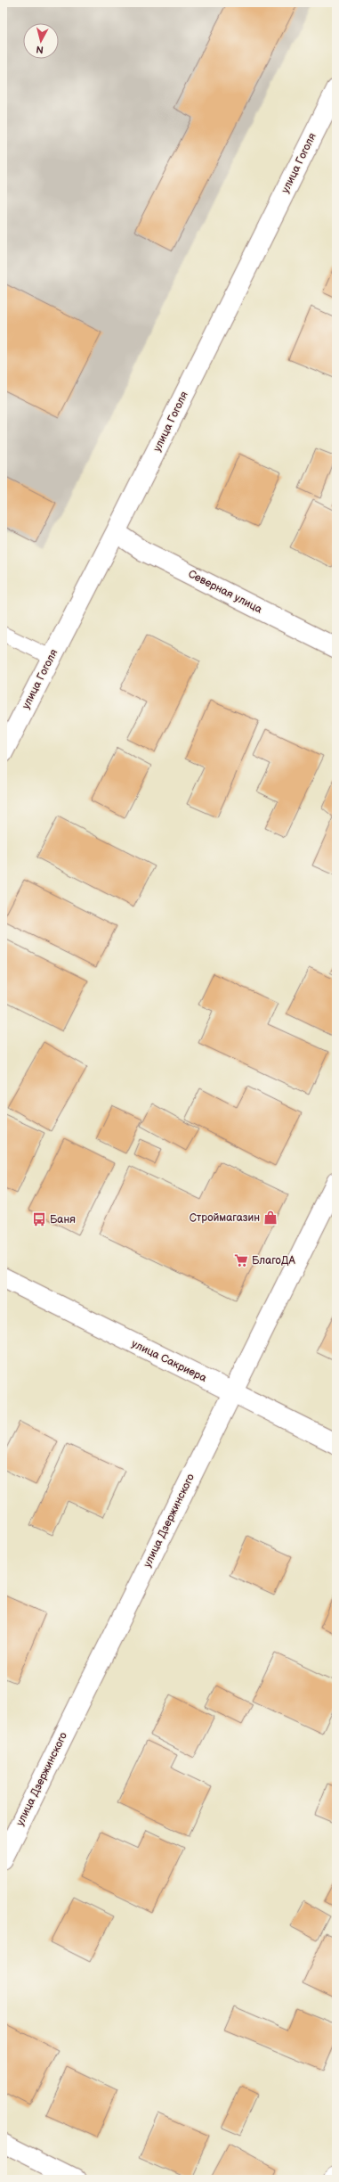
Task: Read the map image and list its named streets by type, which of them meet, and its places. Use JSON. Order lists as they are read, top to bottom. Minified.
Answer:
{"streets":{"street":["улица Гоголя","Северная улица","улица Сакриера","улица Дзержинского"]},"crossings":[["улица Гоголя","Северная улица"],["улица Сакриера","улица Дзержинского"]],"places":{"shop":["Строймагазин"],"bus stop":["Баня"],"supermarket":["БлагоДА"]},"north":"bottom"}
